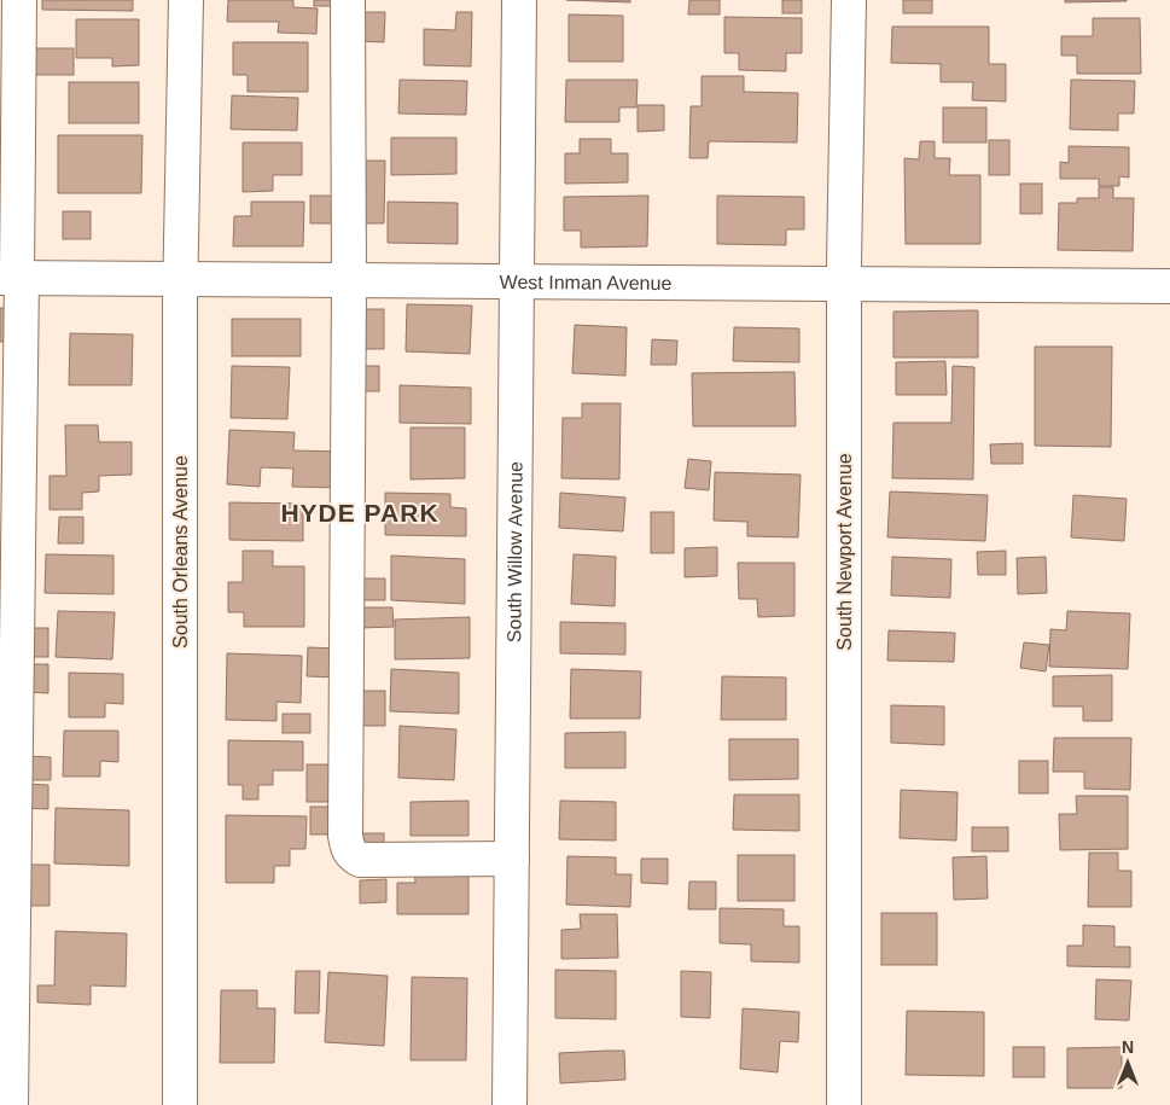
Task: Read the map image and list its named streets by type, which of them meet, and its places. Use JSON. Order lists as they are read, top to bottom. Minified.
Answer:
{"streets":{"street":["West Inman Avenue","South Orleans Avenue","South Newport Avenue","South Willow Avenue"]},"crossings":[["West Inman Avenue","South Orleans Avenue"],["West Inman Avenue","South Newport Avenue"],["West Inman Avenue","South Willow Avenue"]],"districts":["HYDE PARK"],"north":"top"}
